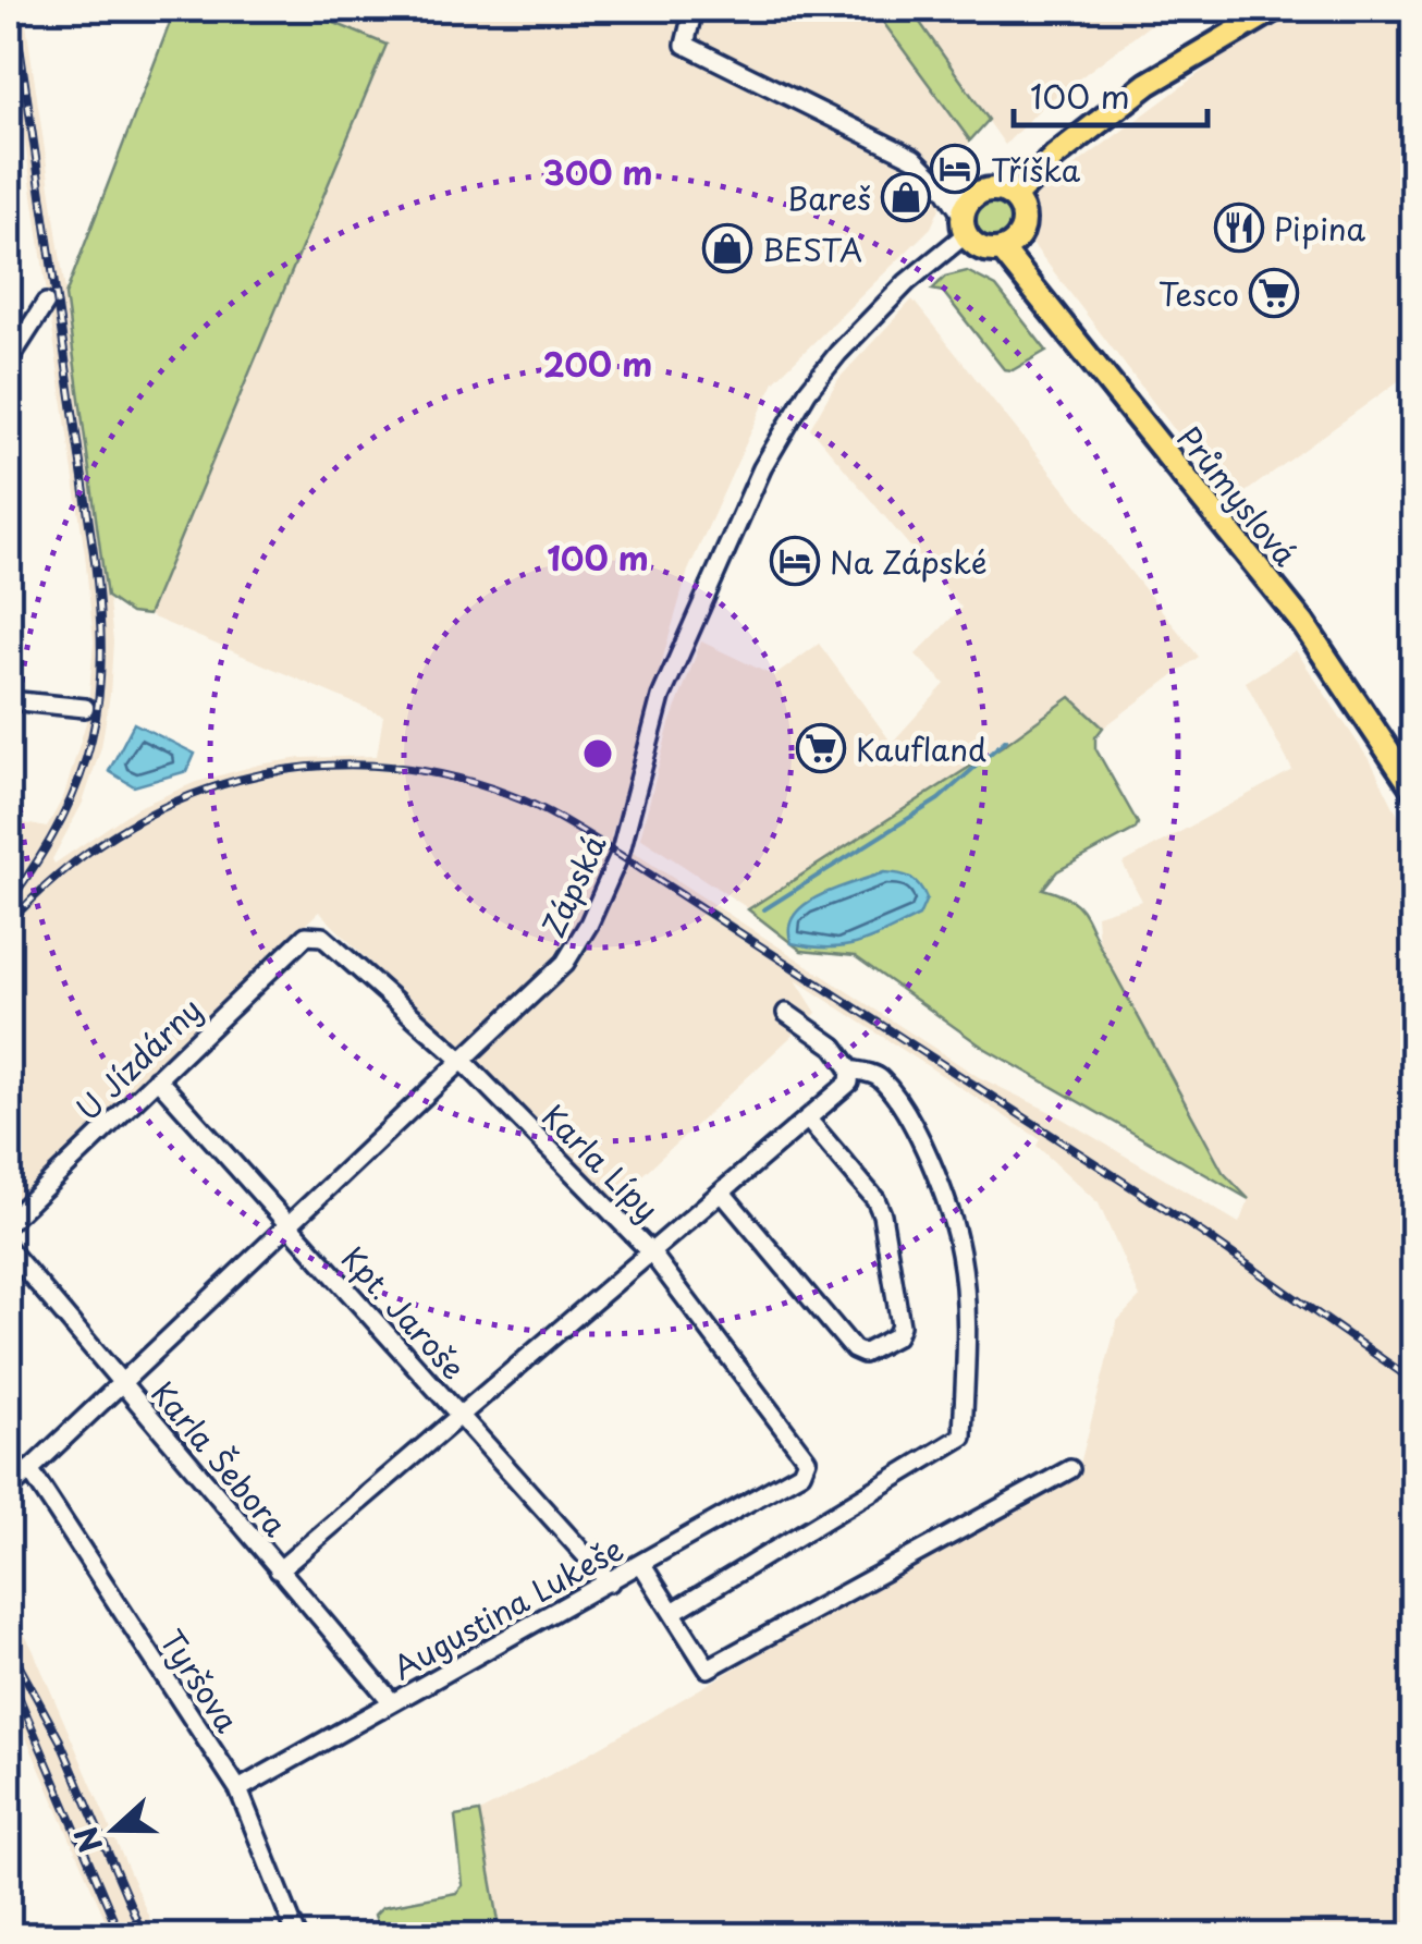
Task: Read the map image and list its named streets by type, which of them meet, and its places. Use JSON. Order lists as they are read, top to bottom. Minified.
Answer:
{"streets":{"main road":["Průmyslová"],"street":["Zápská","U Jízdárny","Karla Lípy","Kpt. Jaroše","Karla Šebora","Augustina Lukeše","Tyršova"]},"crossings":[["Průmyslová","Zápská"],["Zápská","Karla Lípy"],["Zápská","Kpt. Jaroše"],["Zápská","Karla Šebora"],["Zápská","Tyršova"],["U Jízdárny","Karla Lípy"],["U Jízdárny","Kpt. Jaroše"],["Karla Lípy","Augustina Lukeše"],["Kpt. Jaroše","Augustina Lukeše"],["Karla Šebora","Augustina Lukeše"],["Augustina Lukeše","Tyršova"]],"places":{"hotel":["Tříška","Na Zápské"],"shop":["Bareš","BESTA"],"restaurant":["Pipina"],"supermarket":["Tesco","Kaufland"]},"scale_bar":"100 m","north":"left","rings":["300 m","200 m","100 m"]}
